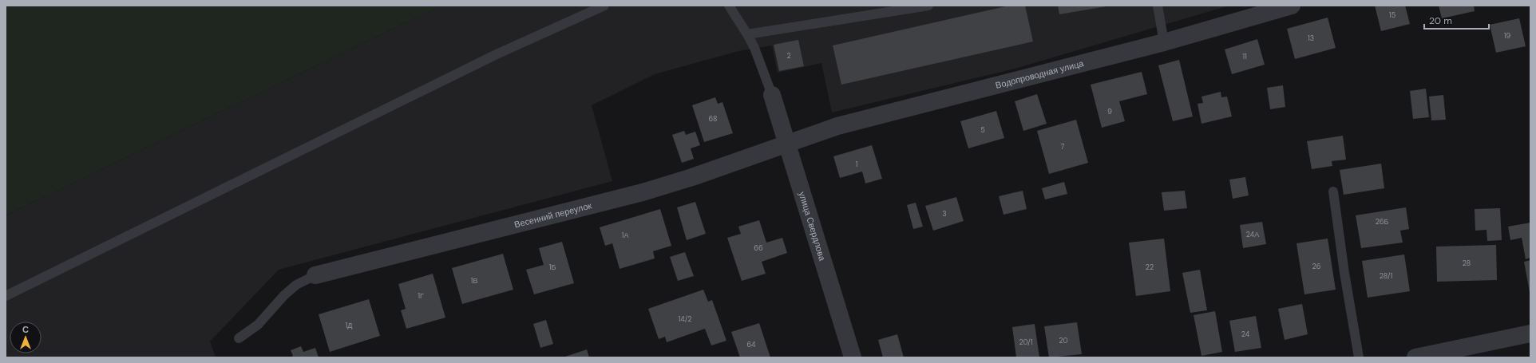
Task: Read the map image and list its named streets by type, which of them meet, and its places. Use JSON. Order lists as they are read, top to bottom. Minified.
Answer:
{"streets":{"street":["Водопроводная улица","Весенний переулок","улица Свердлова"]},"crossings":[["Водопроводная улица","Весенний переулок"],["Водопроводная улица","улица Свердлова"],["Весенний переулок","улица Свердлова"]],"house_numbers":["15","19","13","2","11","9","68","5","7","1","3","26Б","24А","1А","66","28","26","1Б","22","28/1","1В","1Г","14/2","1Д","24","20","20/1","64"],"scale_bar":"20 m","north":"top"}
